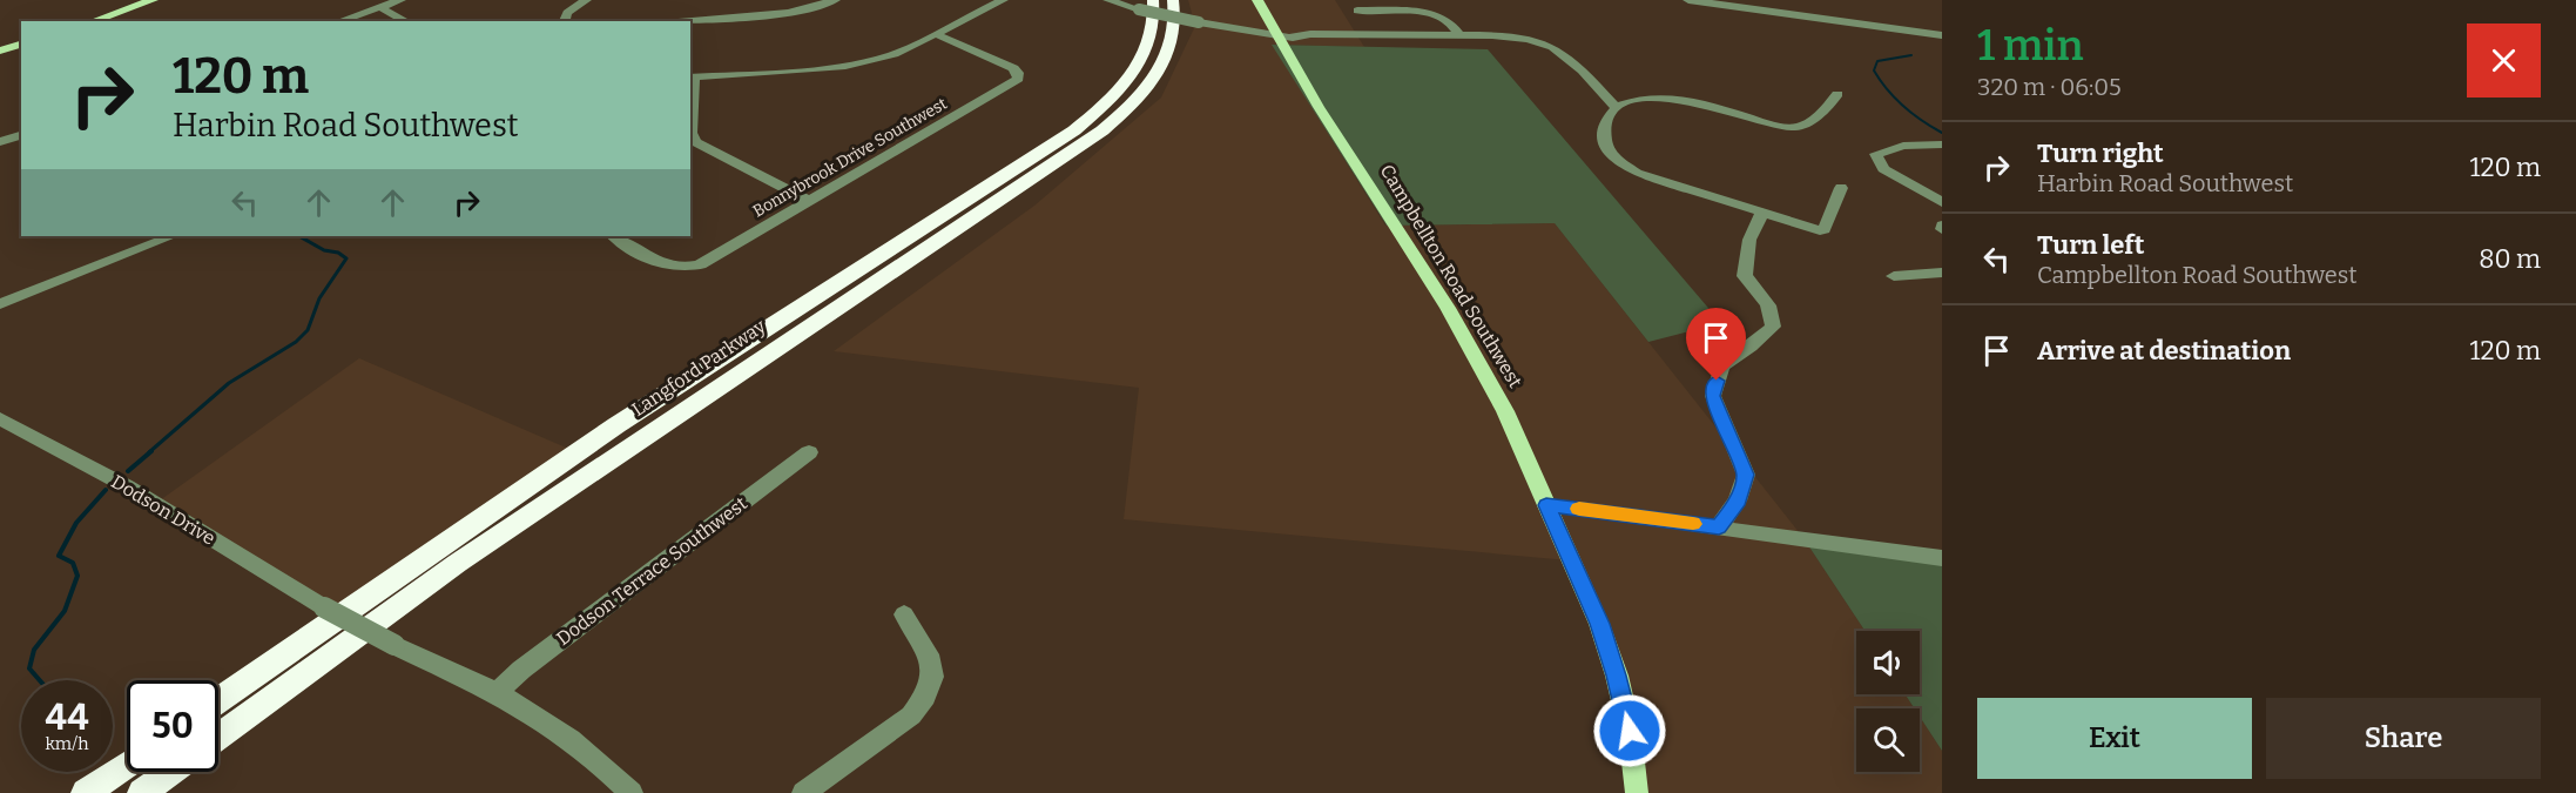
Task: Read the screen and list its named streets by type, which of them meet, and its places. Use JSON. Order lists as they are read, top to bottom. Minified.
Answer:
{"streets":{"highway":["Langford Parkway"],"main road":["Campbellton Road Southwest"],"street":["Bonnybrook Drive Southwest","Dodson Drive","Dodson Terrace Southwest"]},"crossings":[["Dodson Drive","Dodson Terrace Southwest"]],"page":{"heading":["1 min","320 m · 06:05"],"turn":["120 m","Harbin Road Southwest"],"list":[{"name":"Turn right","note":"Harbin Road Southwest","value":"120 m"},{"name":"Turn left","note":"Campbellton Road Southwest","value":"80 m"},{"name":"Arrive at destination","value":"120 m"}],"speed":"44 km/h","limit":"50","buttons":["Exit","Share"]}}
